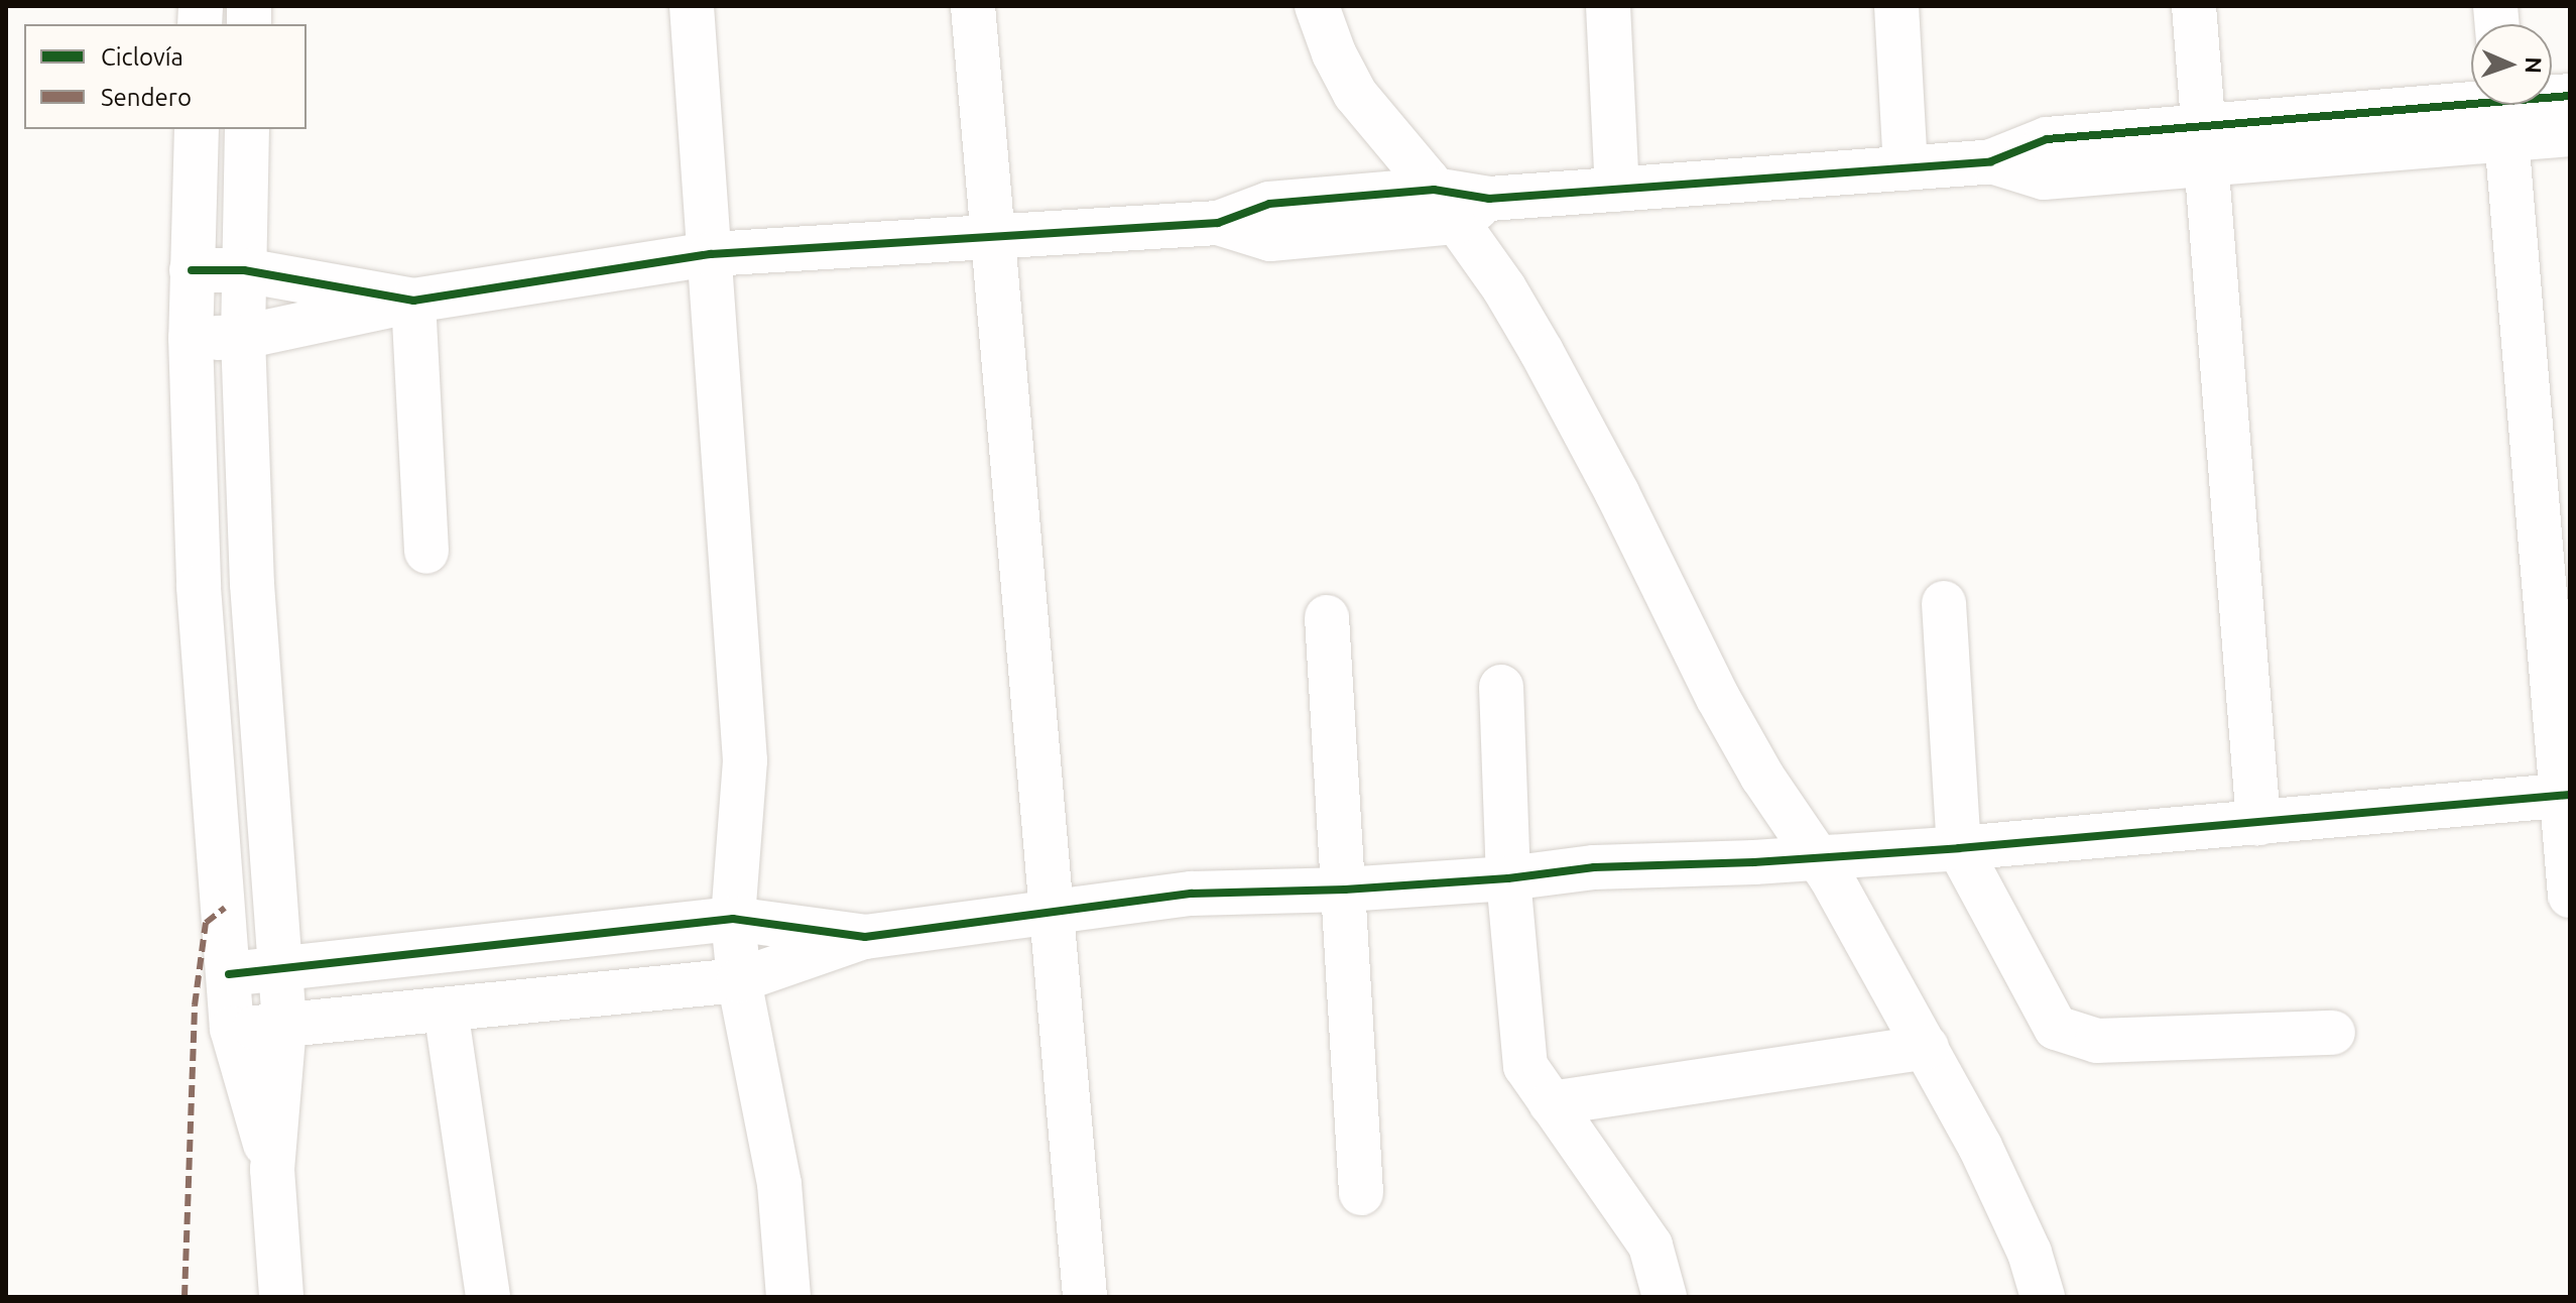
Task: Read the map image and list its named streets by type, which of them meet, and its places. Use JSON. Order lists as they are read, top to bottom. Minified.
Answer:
{"legend":["Ciclovía","Sendero"],"north":"right"}
